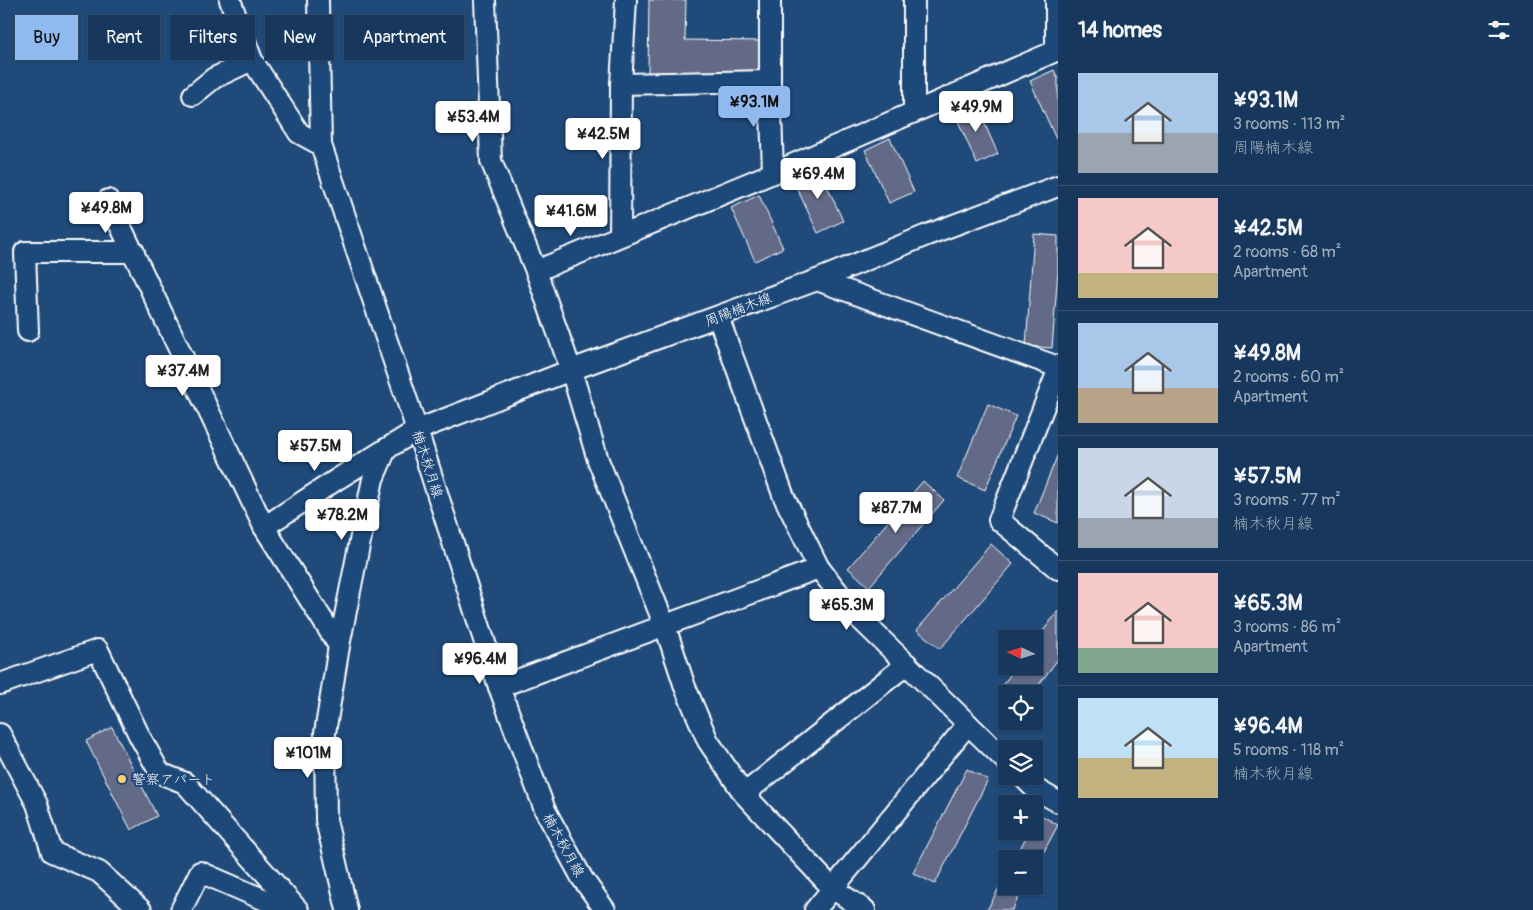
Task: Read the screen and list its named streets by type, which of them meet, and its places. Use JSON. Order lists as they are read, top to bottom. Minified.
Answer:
{"streets":{"street":["周陽楠木線","楠木秋月線"]},"crossings":[["周陽楠木線","楠木秋月線"]],"places":["警察アパート"],"north":"left","page":{"heading":"14 homes","chip":["Buy","Rent","Filters","New","Apartment"],"list":[{"name":"¥93.1M","note":"3 rooms · 113 m² · 周陽楠木線"},{"name":"¥42.5M","note":"2 rooms · 68 m² · Apartment"},{"name":"¥49.8M","note":"2 rooms · 60 m² · Apartment"},{"name":"¥57.5M","note":"3 rooms · 77 m² · 楠木秋月線"},{"name":"¥65.3M","note":"3 rooms · 86 m² · Apartment"},{"name":"¥96.4M","note":"5 rooms · 118 m² · 楠木秋月線"}],"price":["¥93.1M","¥49.9M","¥53.4M","¥42.5M","¥69.4M","¥49.8M","¥41.6M","¥37.4M","¥57.5M","¥87.7M","¥78.2M","¥65.3M","¥96.4M","¥101M"],"map_buttons":["+","−"]}}
